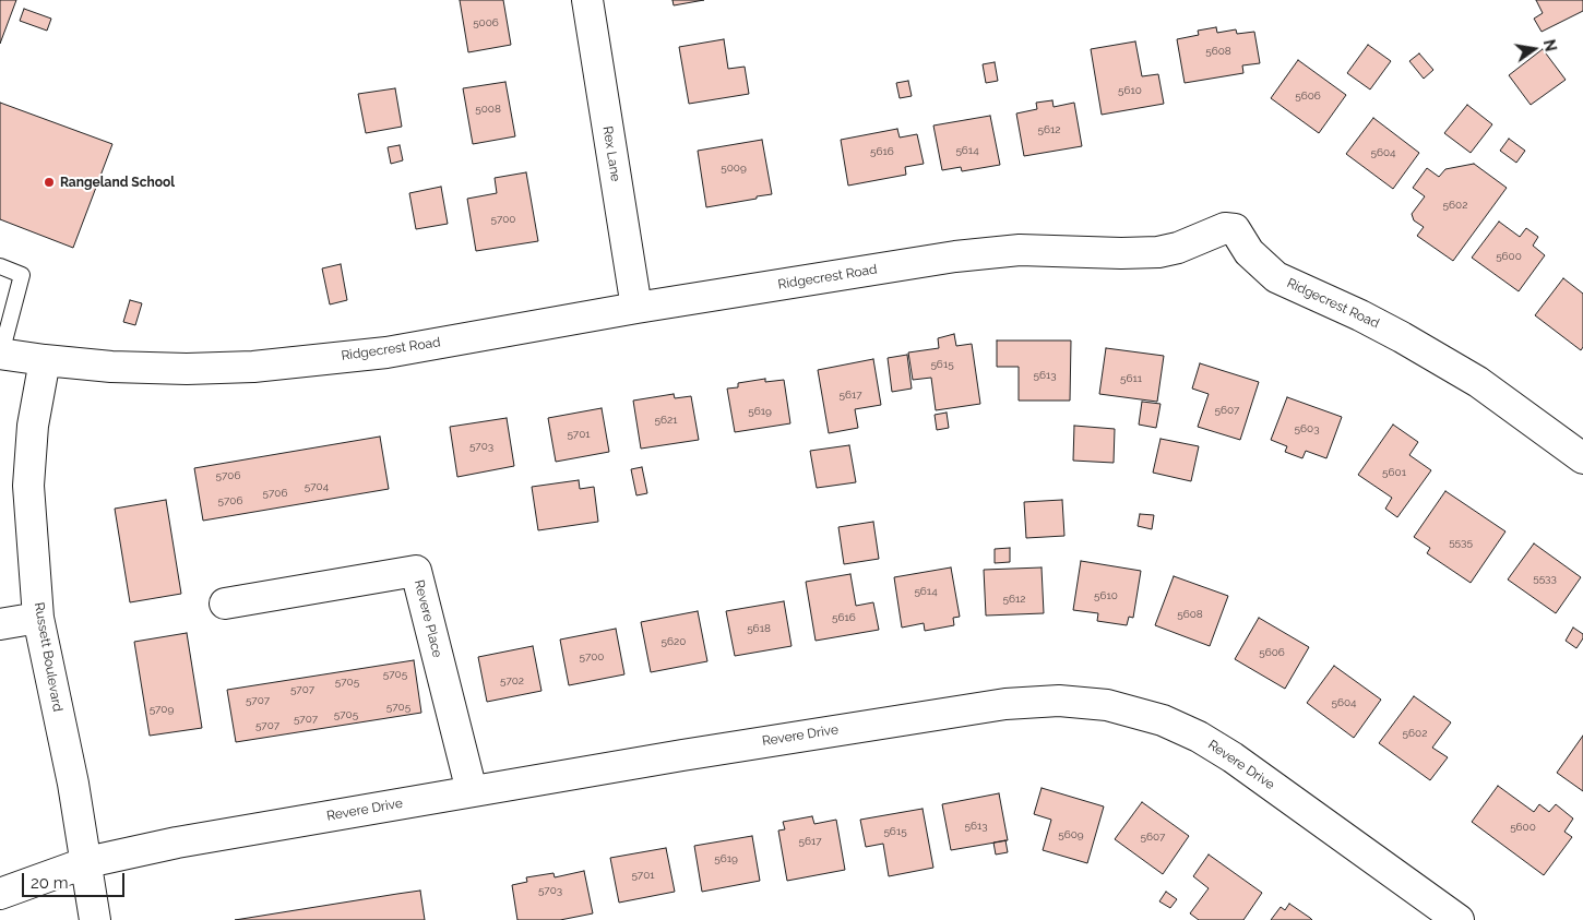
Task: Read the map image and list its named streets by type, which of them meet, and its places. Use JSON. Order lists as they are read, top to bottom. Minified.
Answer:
{"streets":{"street":["Rex Lane","Ridgecrest Road","Revere Place","Russett Boulevard","Revere Drive"]},"crossings":[["Rex Lane","Ridgecrest Road"],["Ridgecrest Road","Russett Boulevard"],["Revere Place","Revere Drive"],["Russett Boulevard","Revere Drive"]],"places":["Rangeland School"],"house_numbers":["5006","5608","5610","5606","5008","5612","5614","5616","5604","5009","5602","5700","5600","5615","5613","5611","5617","5607","5619","5621","5603","5701","5703","5601","5706","5704","5706","5706","5535","5533","5614","5610","5612","5608","5616","5618","5620","5606","5700","5705","5702","5705","5707","5707","5604","5705","5709","5705","5707","5707","5602","5613","5600","5615","5609","5607","5617","5619","5701","5703"],"scale_bar":"20 m","north":"right"}
